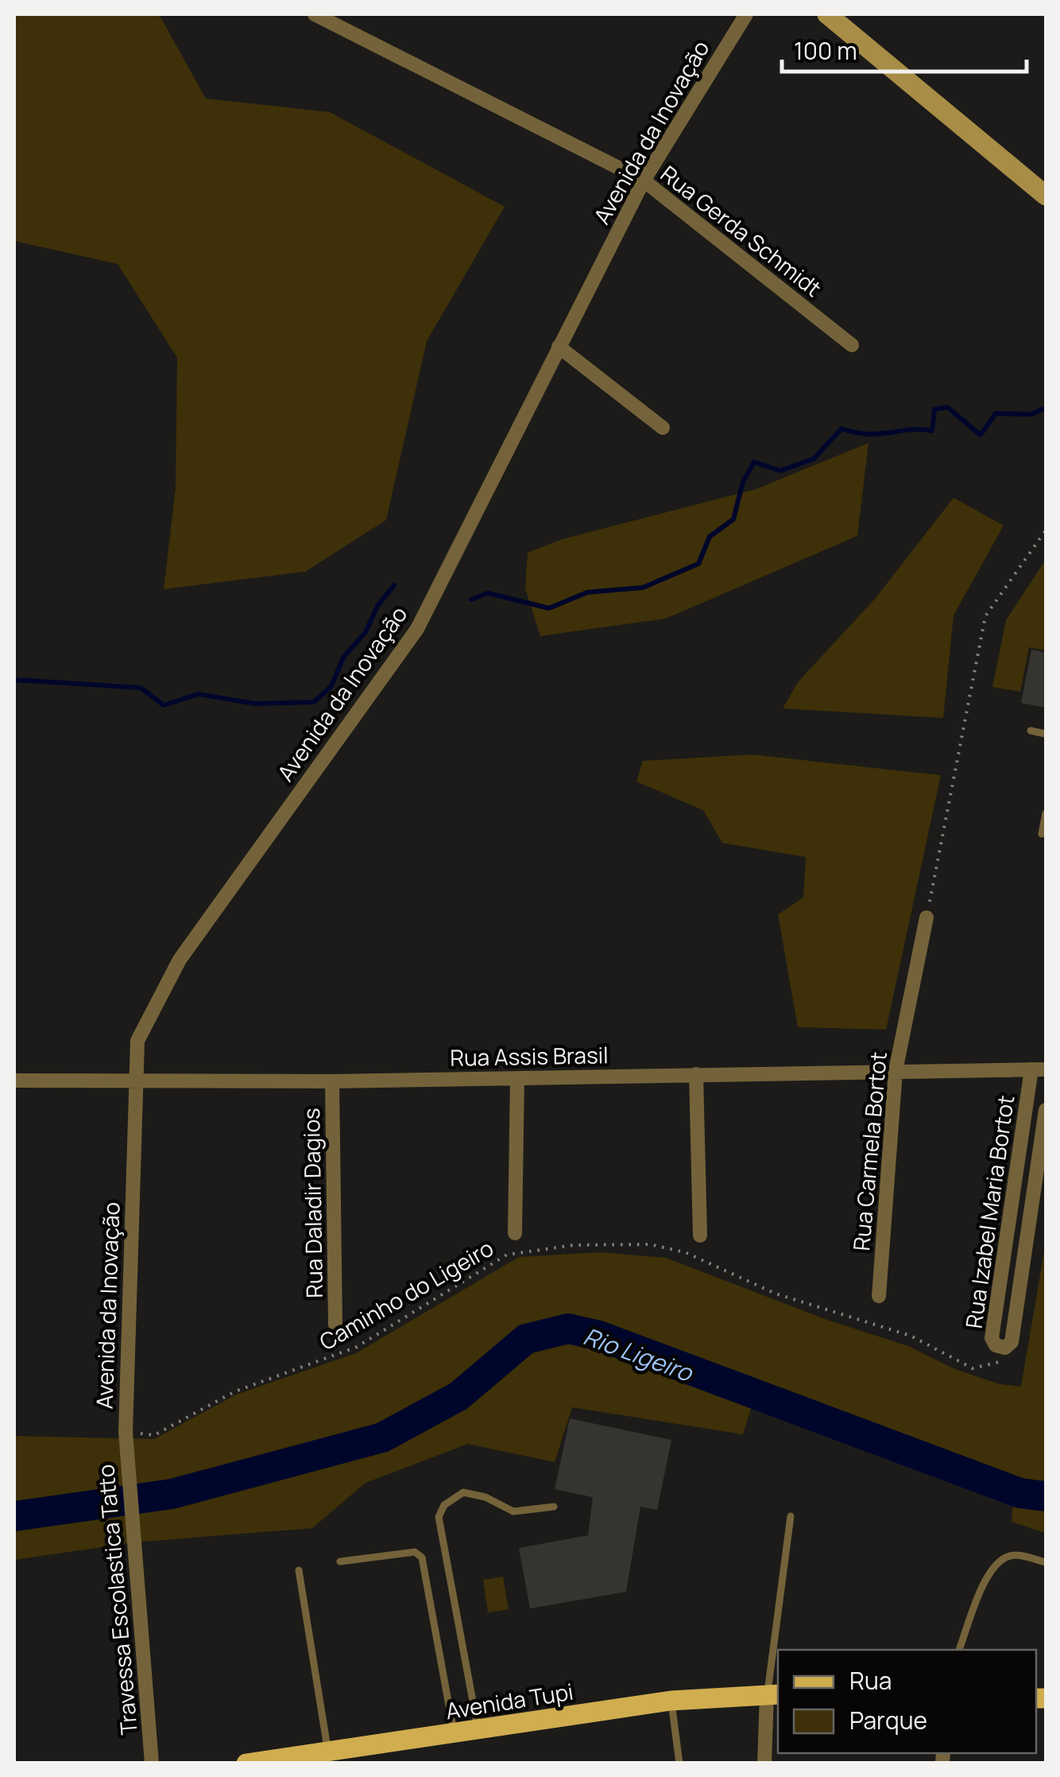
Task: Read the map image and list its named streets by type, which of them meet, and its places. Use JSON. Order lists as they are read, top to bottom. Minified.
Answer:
{"streets":{"main road":["Avenida Tupi"],"street":["Avenida da Inovação","Rua Gerda Schmidt","Rua Assis Brasil","Rua Carmela Bortot","Rua Daladir Dagios","Rua Izabel Maria Bortot","Travessa Escolastica Tatto"],"path":["Caminho do Ligeiro"]},"crossings":[["Avenida da Inovação","Rua Gerda Schmidt"],["Avenida da Inovação","Rua Assis Brasil"],["Avenida da Inovação","Caminho do Ligeiro"],["Avenida da Inovação","Travessa Escolastica Tatto"],["Rua Assis Brasil","Rua Carmela Bortot"],["Rua Assis Brasil","Rua Daladir Dagios"],["Rua Assis Brasil","Rua Izabel Maria Bortot"],["Rua Izabel Maria Bortot","Caminho do Ligeiro"],["Caminho do Ligeiro","Travessa Escolastica Tatto"]],"water":["Rio Ligeiro"],"legend":["Rua","Parque"],"scale_bar":"100 m"}
